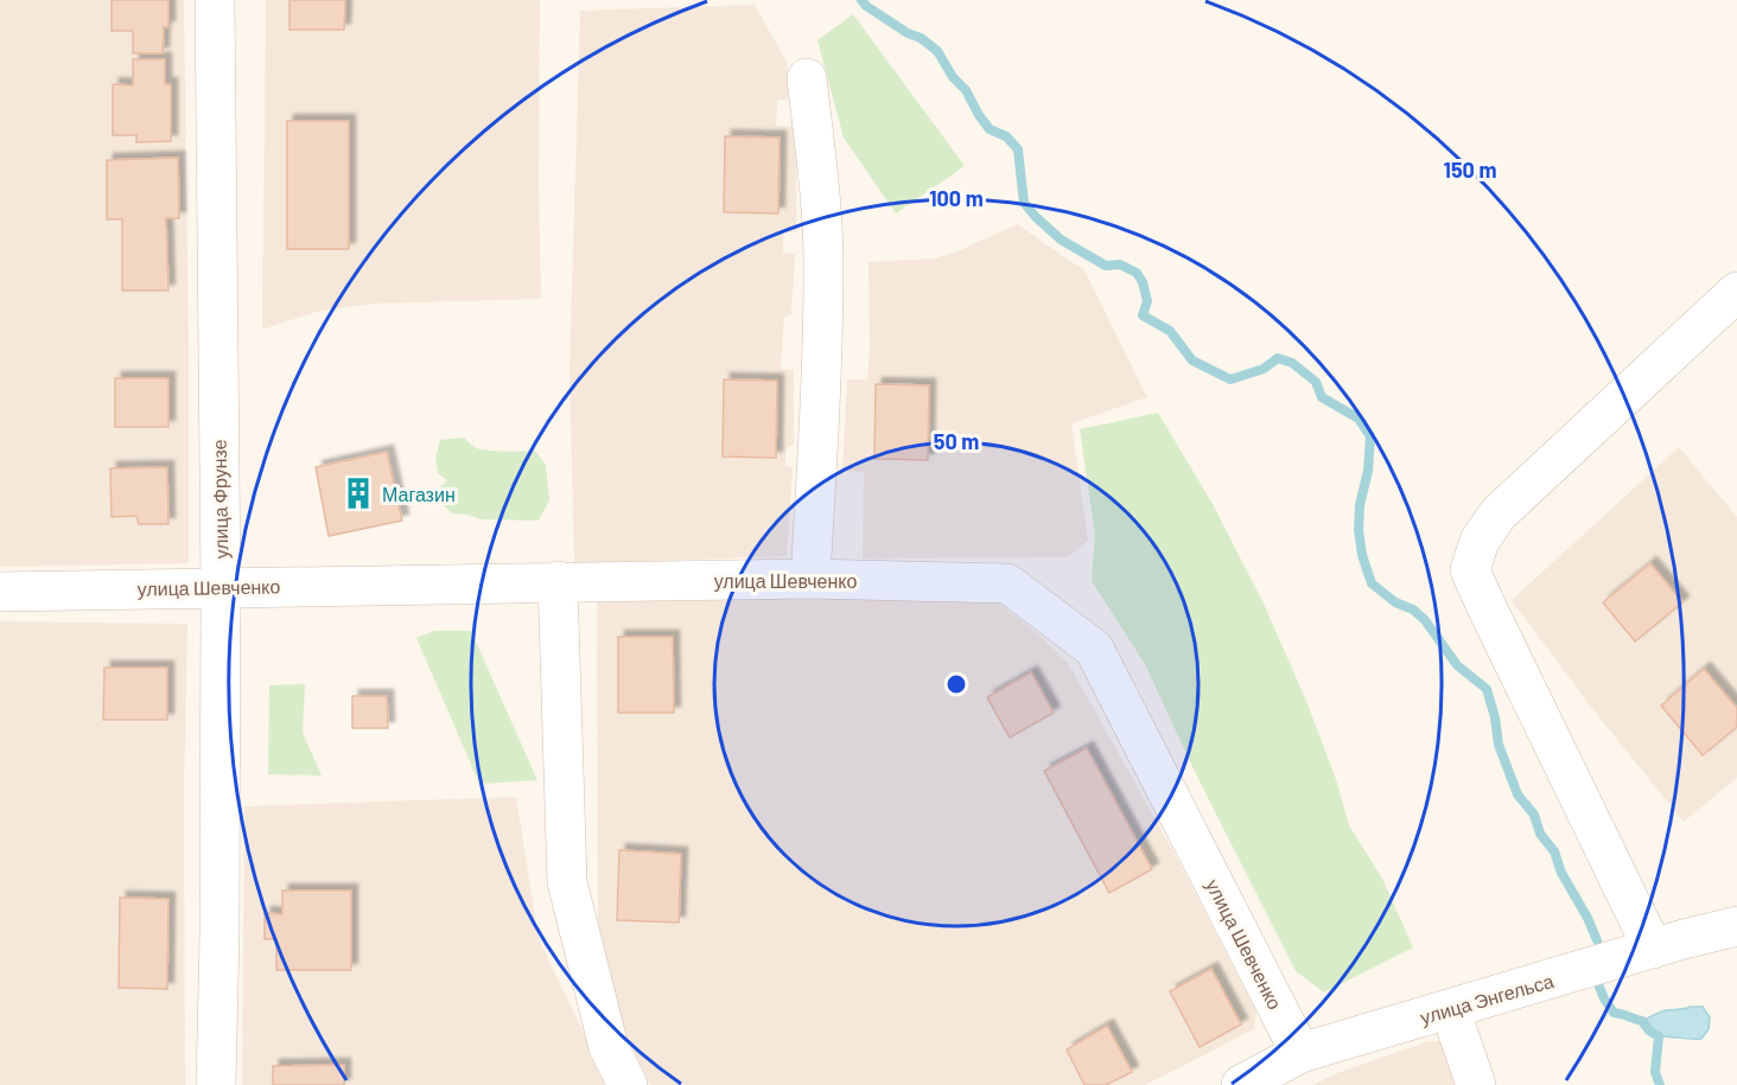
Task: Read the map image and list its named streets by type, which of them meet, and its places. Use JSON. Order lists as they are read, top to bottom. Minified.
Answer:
{"streets":{"street":["улица Фрунзе","улица Шевченко","улица Энгельса"]},"crossings":[["улица Фрунзе","улица Шевченко"],["улица Шевченко","улица Энгельса"]],"places":{"building":["Магазин"]},"rings":["150 m","100 m","50 m"]}
